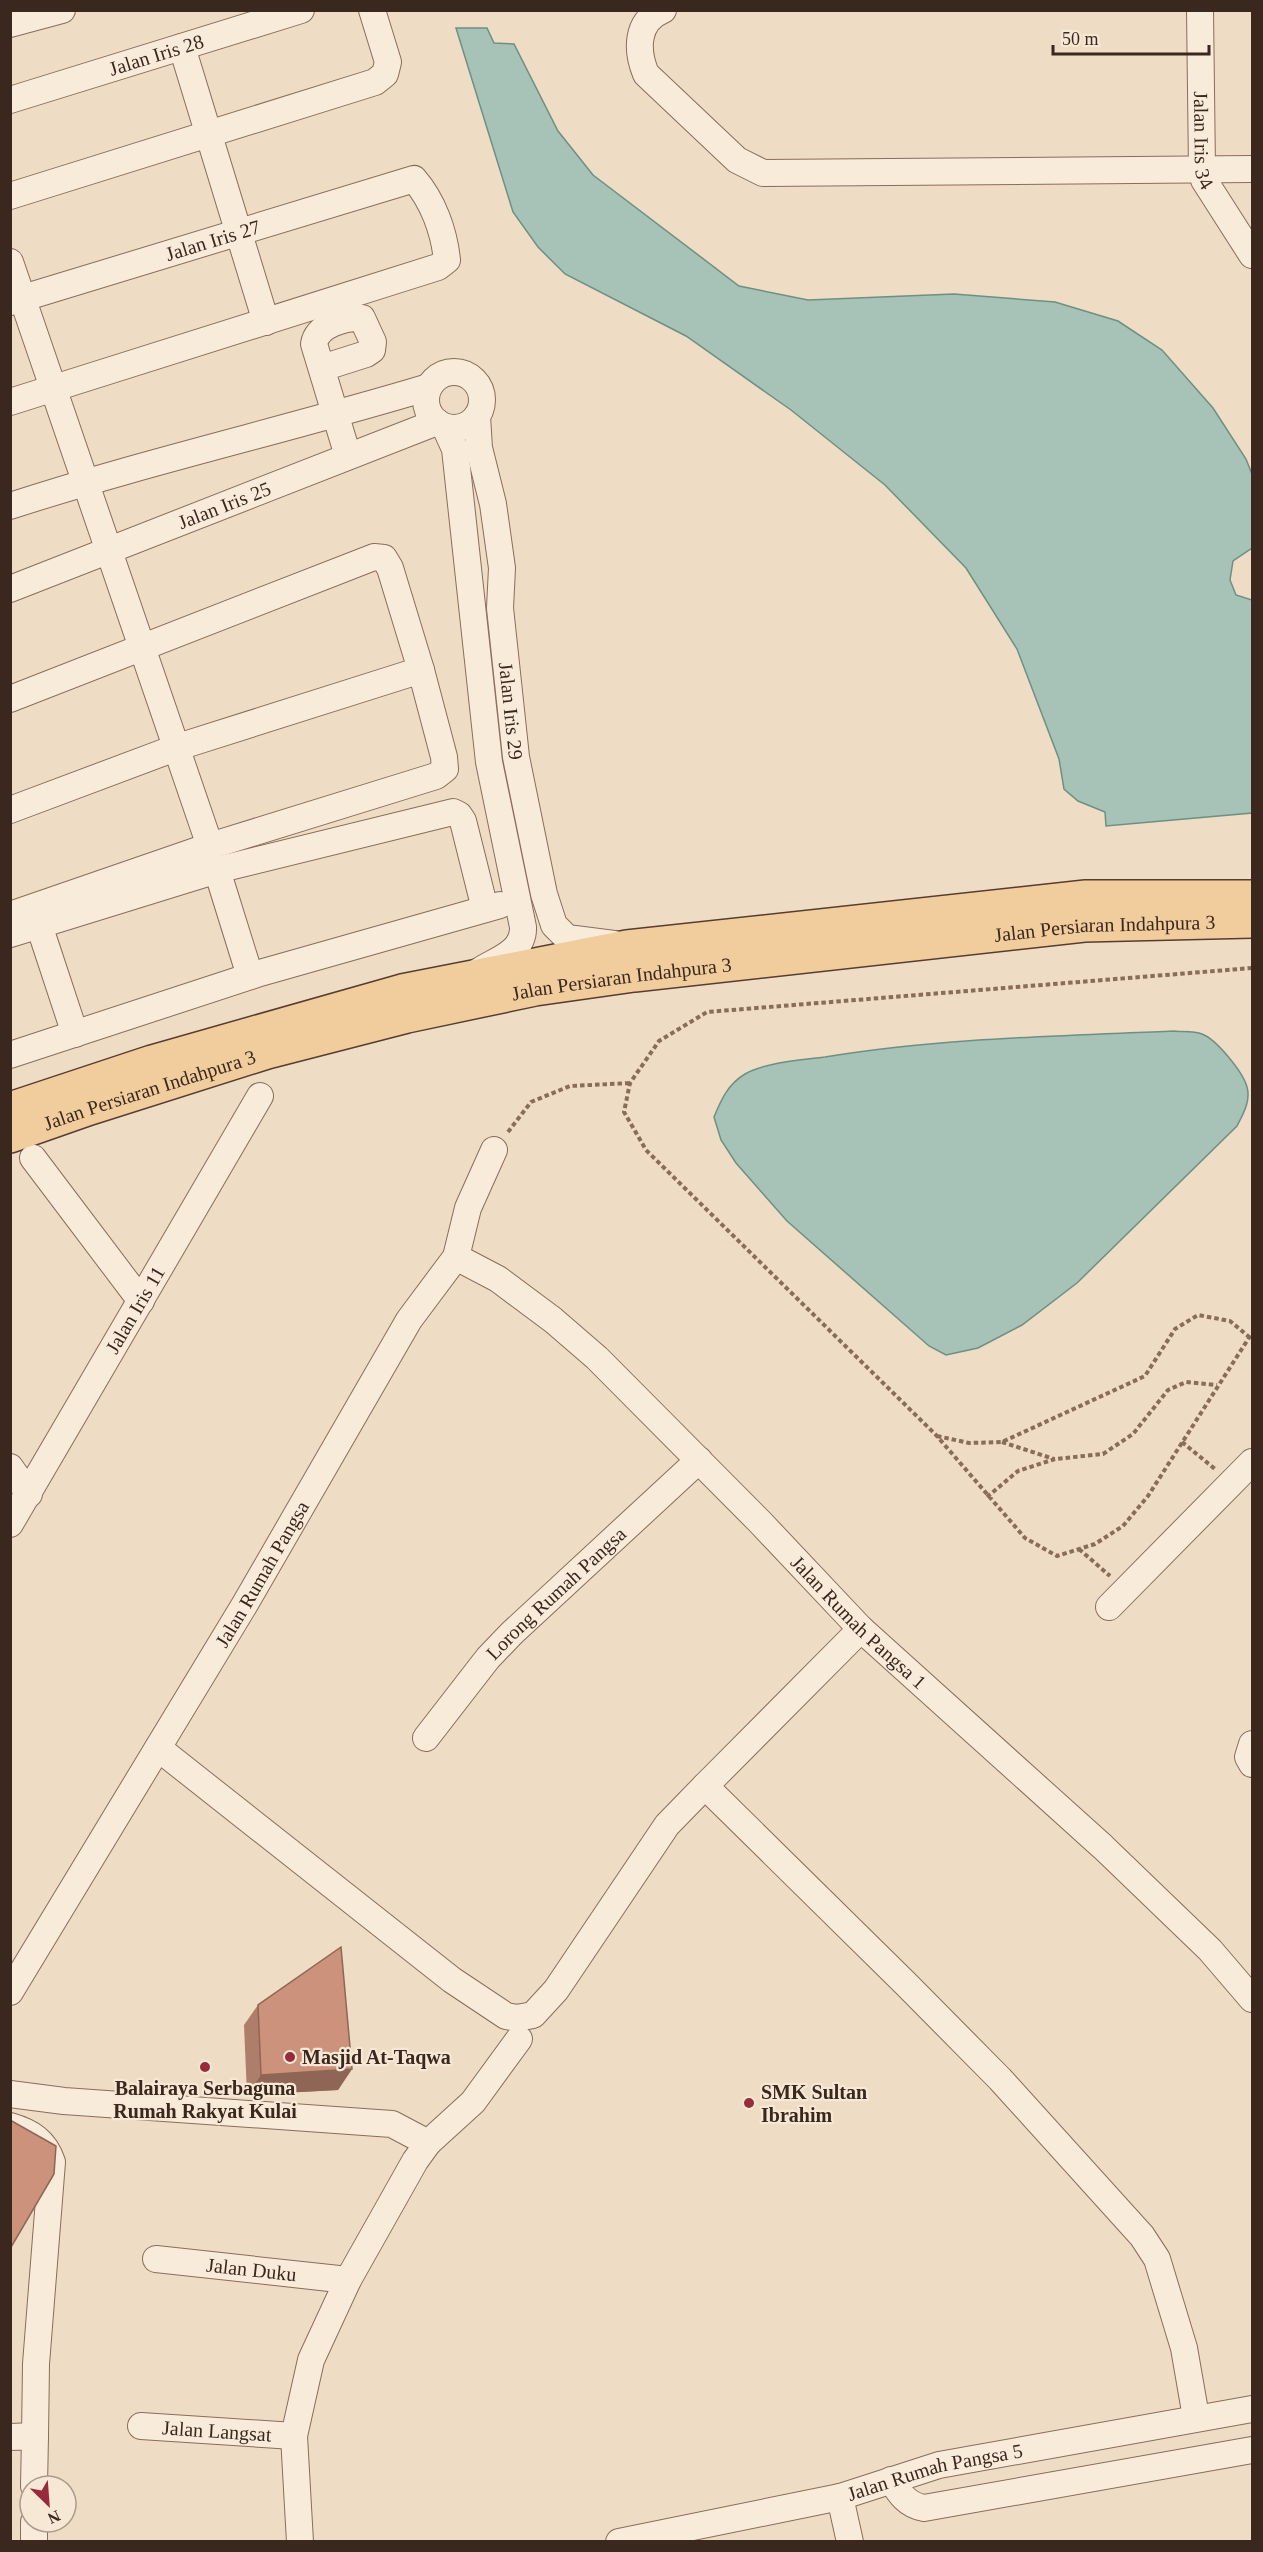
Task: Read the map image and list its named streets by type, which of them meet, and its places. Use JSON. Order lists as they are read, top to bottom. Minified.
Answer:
{"streets":{"main road":["Jalan Persiaran Indahpura 3"],"street":["Jalan Iris 28","Jalan Iris 34","Jalan Iris 27","Jalan Iris 25","Jalan Iris 29","Jalan Iris 11","Jalan Rumah Pangsa","Lorong Rumah Pangsa","Jalan Rumah Pangsa 1","Jalan Duku","Jalan Langsat","Jalan Rumah Pangsa 5"]},"crossings":[["Jalan Iris 25","Jalan Iris 29"],["Jalan Iris 29","Jalan Persiaran Indahpura 3"],["Jalan Rumah Pangsa","Jalan Rumah Pangsa 1"],["Lorong Rumah Pangsa","Jalan Rumah Pangsa 1"]],"places":["Masjid At-Taqwa","Balairaya Serbaguna Rumah Rakyat Kulai","SMK Sultan Ibrahim"],"scale_bar":"50 m","north":"bottom right"}
